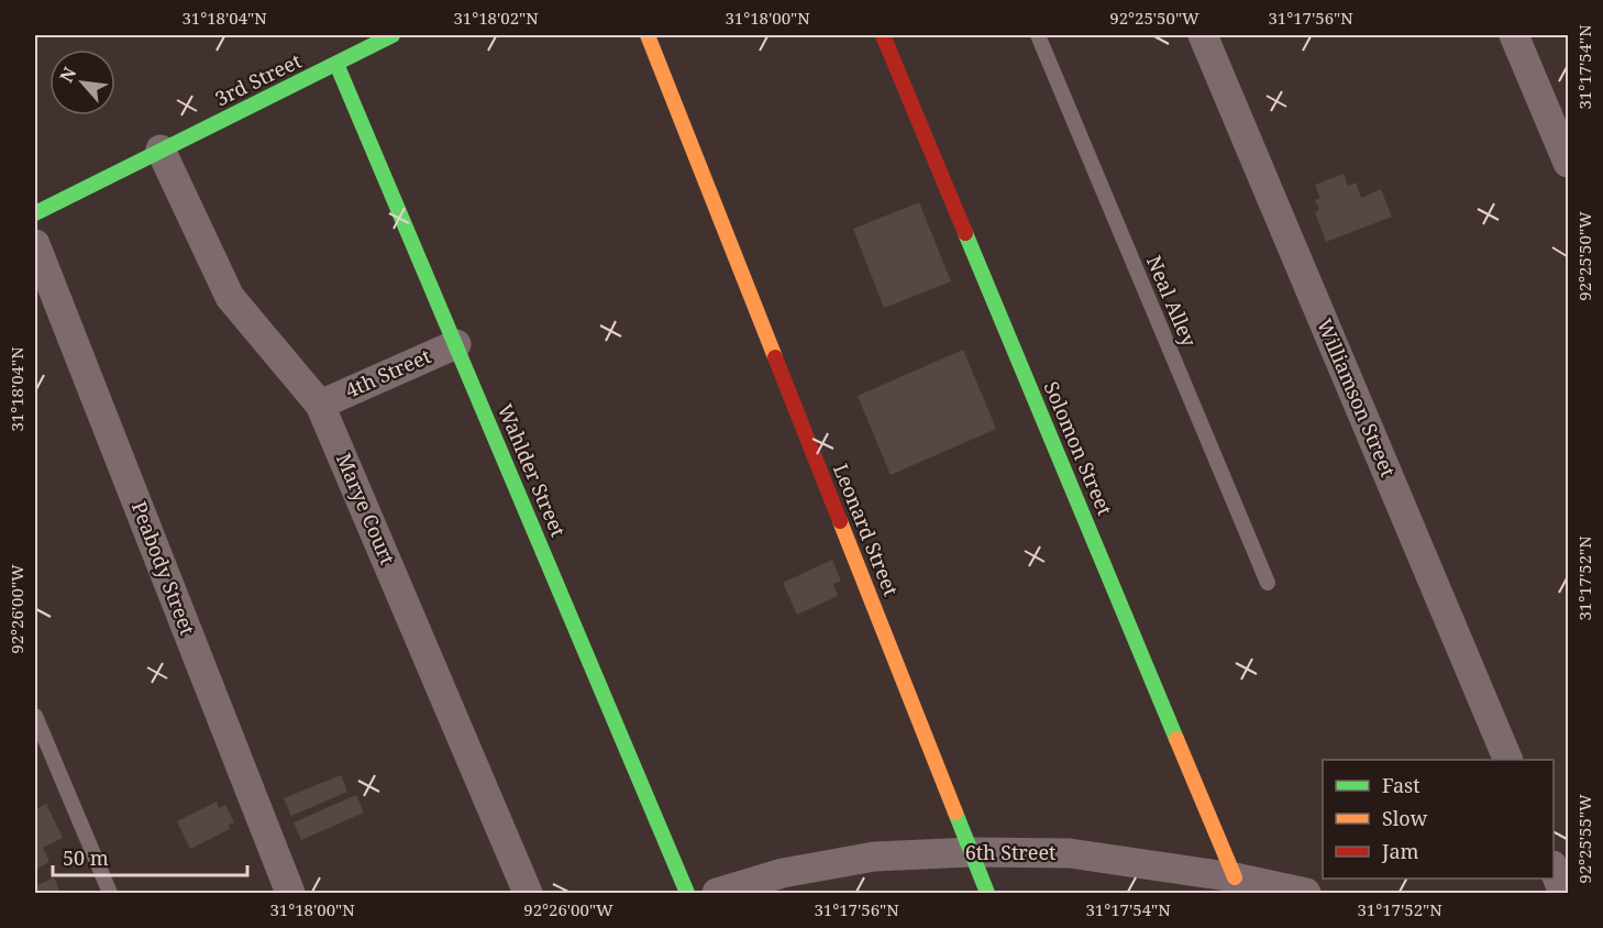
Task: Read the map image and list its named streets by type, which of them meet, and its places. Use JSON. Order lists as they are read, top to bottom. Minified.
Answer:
{"streets":{"street":["3rd Street","4th Street","Williamson Street","Solomon Street","Wahlder Street","Marye Court","Leonard Street","Peabody Street","6th Street"],"lane":["Neal Alley"]},"crossings":[["3rd Street","Wahlder Street"],["3rd Street","Marye Court"],["4th Street","Wahlder Street"],["4th Street","Marye Court"],["Solomon Street","6th Street"],["Leonard Street","6th Street"]],"legend":["Fast","Slow","Jam"],"scale_bar":"50 m","north":"top left","coordinates":["31°18'04\"N","31°18'02\"N","31°18'00\"N","92°25'50\"W","31°17'56\"N","31°17'54\"N","31°17'52\"N","92°26'00\"W","92°25'55\"W"]}
